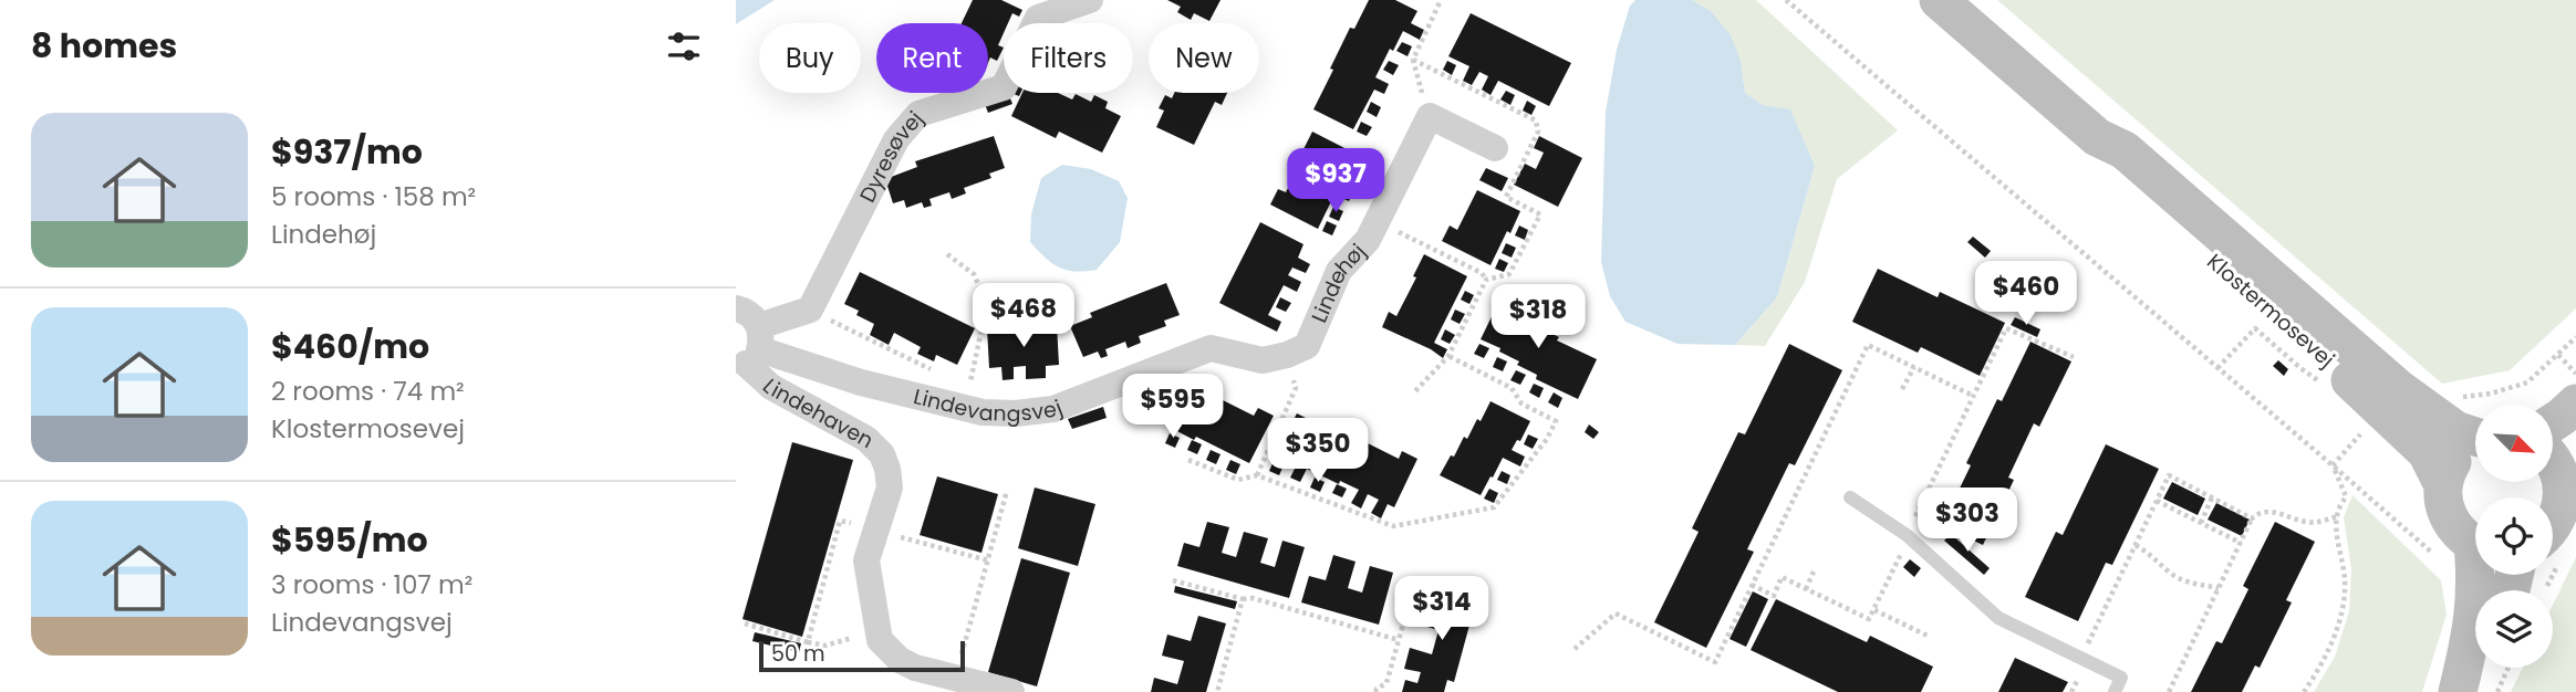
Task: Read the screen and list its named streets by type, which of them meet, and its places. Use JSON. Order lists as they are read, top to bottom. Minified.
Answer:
{"streets":{"main road":["Klostermosevej"],"street":["Dyresøvej","Lindehøj","Lindevangsvej","Lindehaven"]},"crossings":[["Lindehøj","Lindevangsvej"],["Lindevangsvej","Lindehaven"]],"scale_bar":"50 m","north":"bottom right","page":{"heading":"8 homes","chip":["Buy","Rent","Filters","New"],"list":[{"name":"$937/mo","note":"5 rooms · 158 m² · Lindehøj"},{"name":"$460/mo","note":"2 rooms · 74 m² · Klostermosevej"},{"name":"$595/mo","note":"3 rooms · 107 m² · Lindevangsvej"}],"price":["$937","$460","$468","$318","$595","$350","$303","$314"],"scale":"50 m"}}
